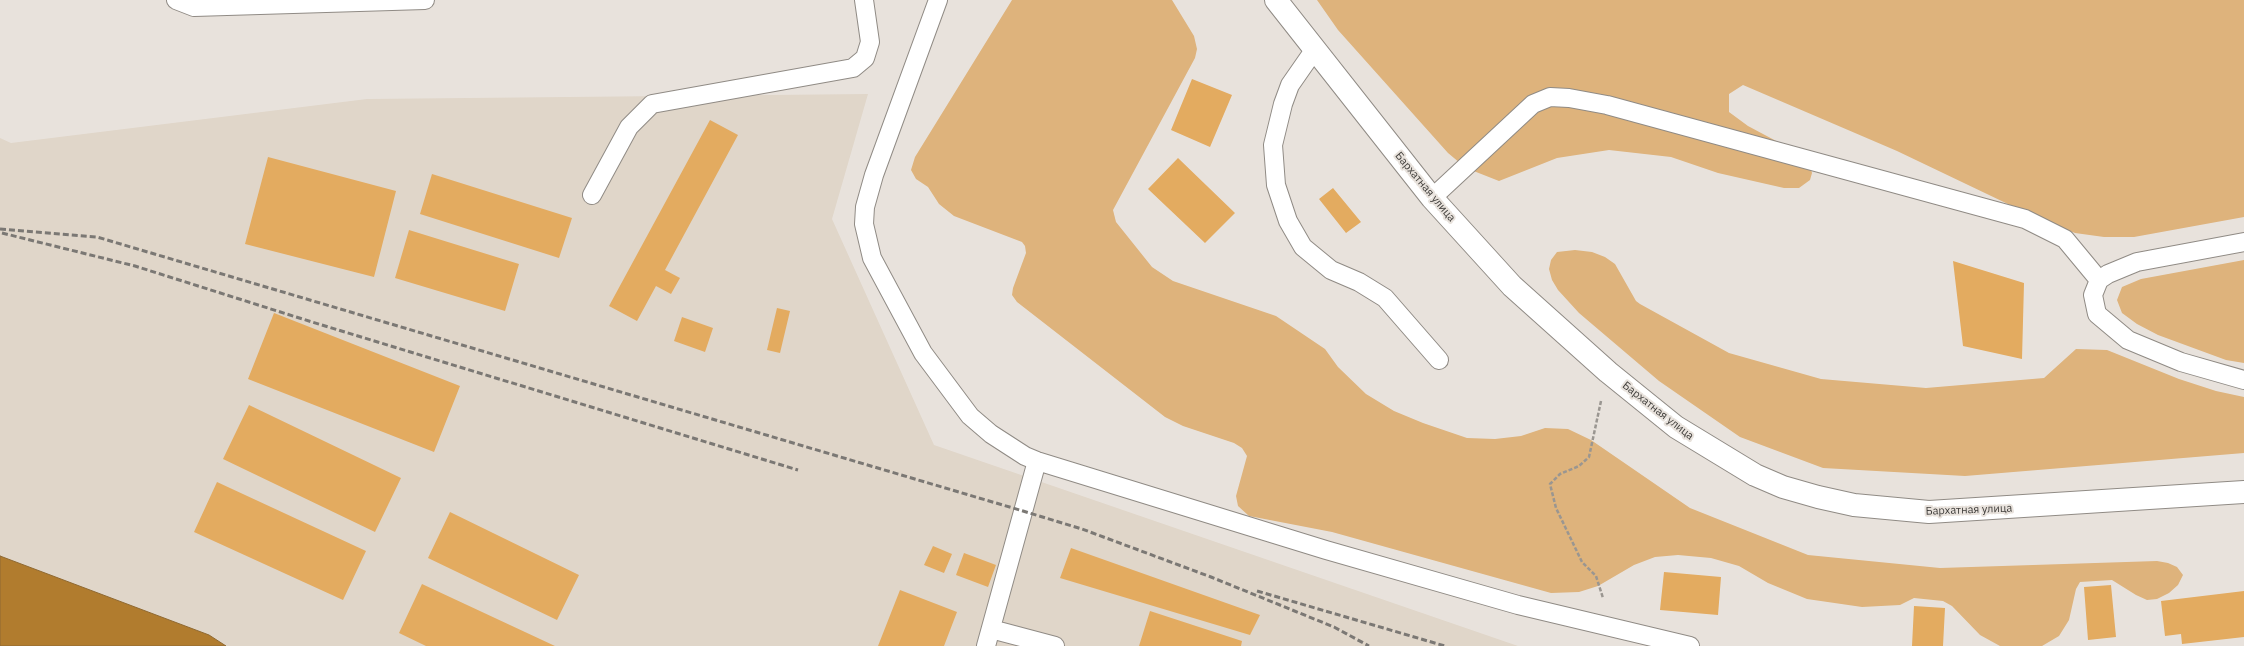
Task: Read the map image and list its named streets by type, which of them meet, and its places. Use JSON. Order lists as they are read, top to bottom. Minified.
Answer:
{"streets":{"street":["Бархатная улица"]}}
